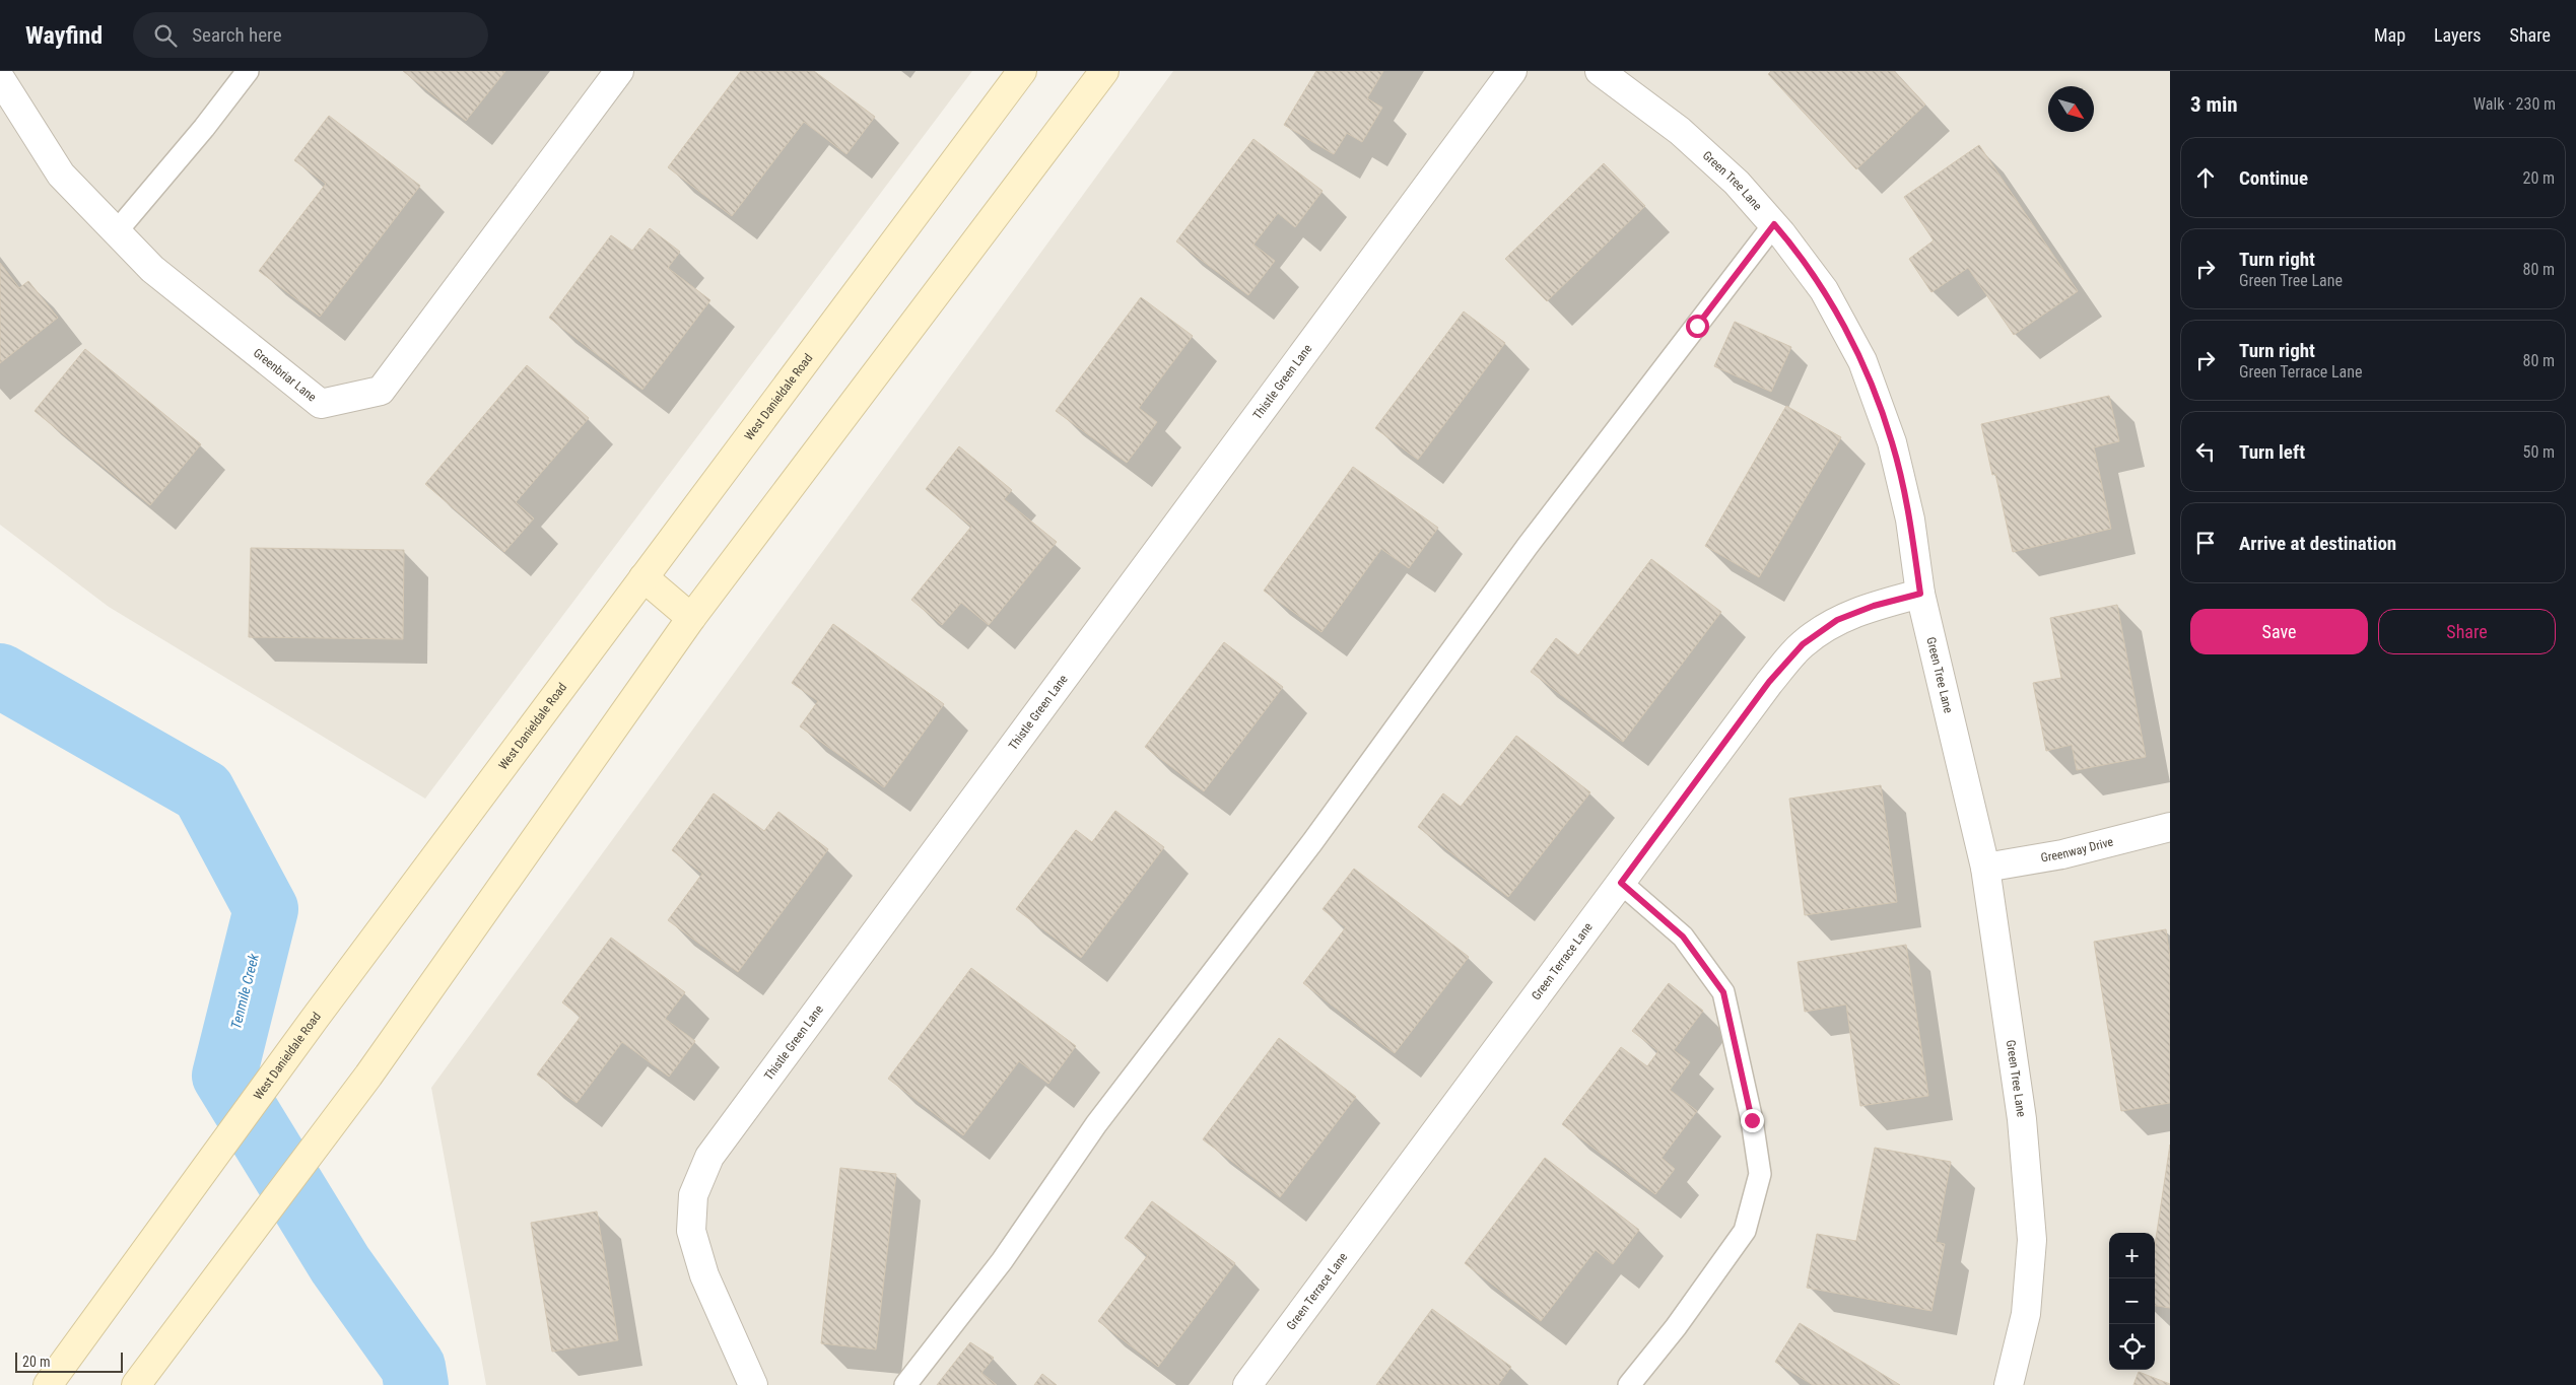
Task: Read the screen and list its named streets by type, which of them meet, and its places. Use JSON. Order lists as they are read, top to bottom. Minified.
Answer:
{"streets":{"main road":["West Danieldale Road"],"street":["Green Tree Lane","Greenbriar Lane","Thistle Green Lane","Greenway Drive","Green Terrace Lane"]},"crossings":[["Green Tree Lane","Greenway Drive"],["Green Tree Lane","Green Terrace Lane"]],"water":["Tenmile Creek"],"scale_bar":"20 m","north":"bottom right","page":{"header":"Wayfind","search":"Search here","nav":["Map","Layers","Share"],"heading":["3 min","Walk · 230 m"],"list":[["Continue","20 m"],["Turn right","Green Tree Lane","80 m"],["Turn right","Green Terrace Lane","80 m"],["Turn left","50 m"],"Arrive at destination"],"buttons":["Save","Share"],"map_buttons":["+","−"],"scale":"20 m"}}
